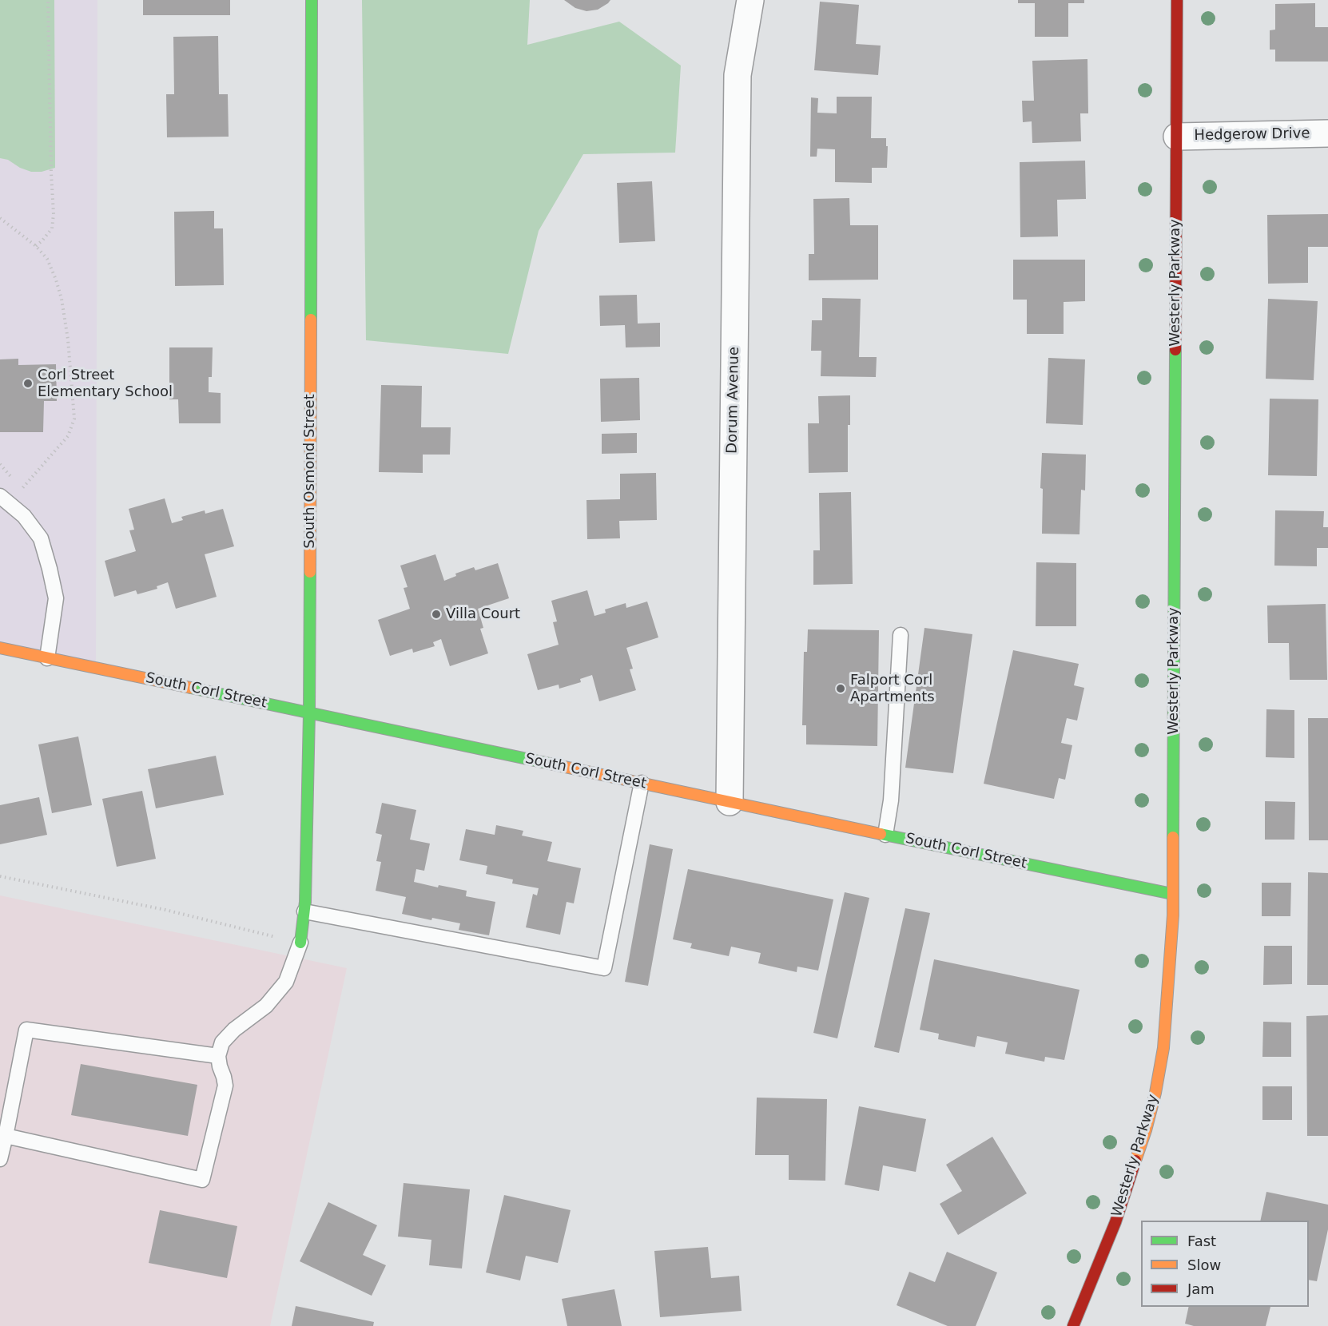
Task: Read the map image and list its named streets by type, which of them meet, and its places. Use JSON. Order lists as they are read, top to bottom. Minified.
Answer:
{"streets":{"street":["Hedgerow Drive","Westerly Parkway","Dorum Avenue","South Osmond Street","South Corl Street"]},"crossings":[["Hedgerow Drive","Westerly Parkway"],["Westerly Parkway","South Corl Street"],["Dorum Avenue","South Corl Street"],["South Osmond Street","South Corl Street"]],"places":["Corl Street Elementary School","Villa Court","Falport Corl Apartments"],"legend":["Fast","Slow","Jam"]}
